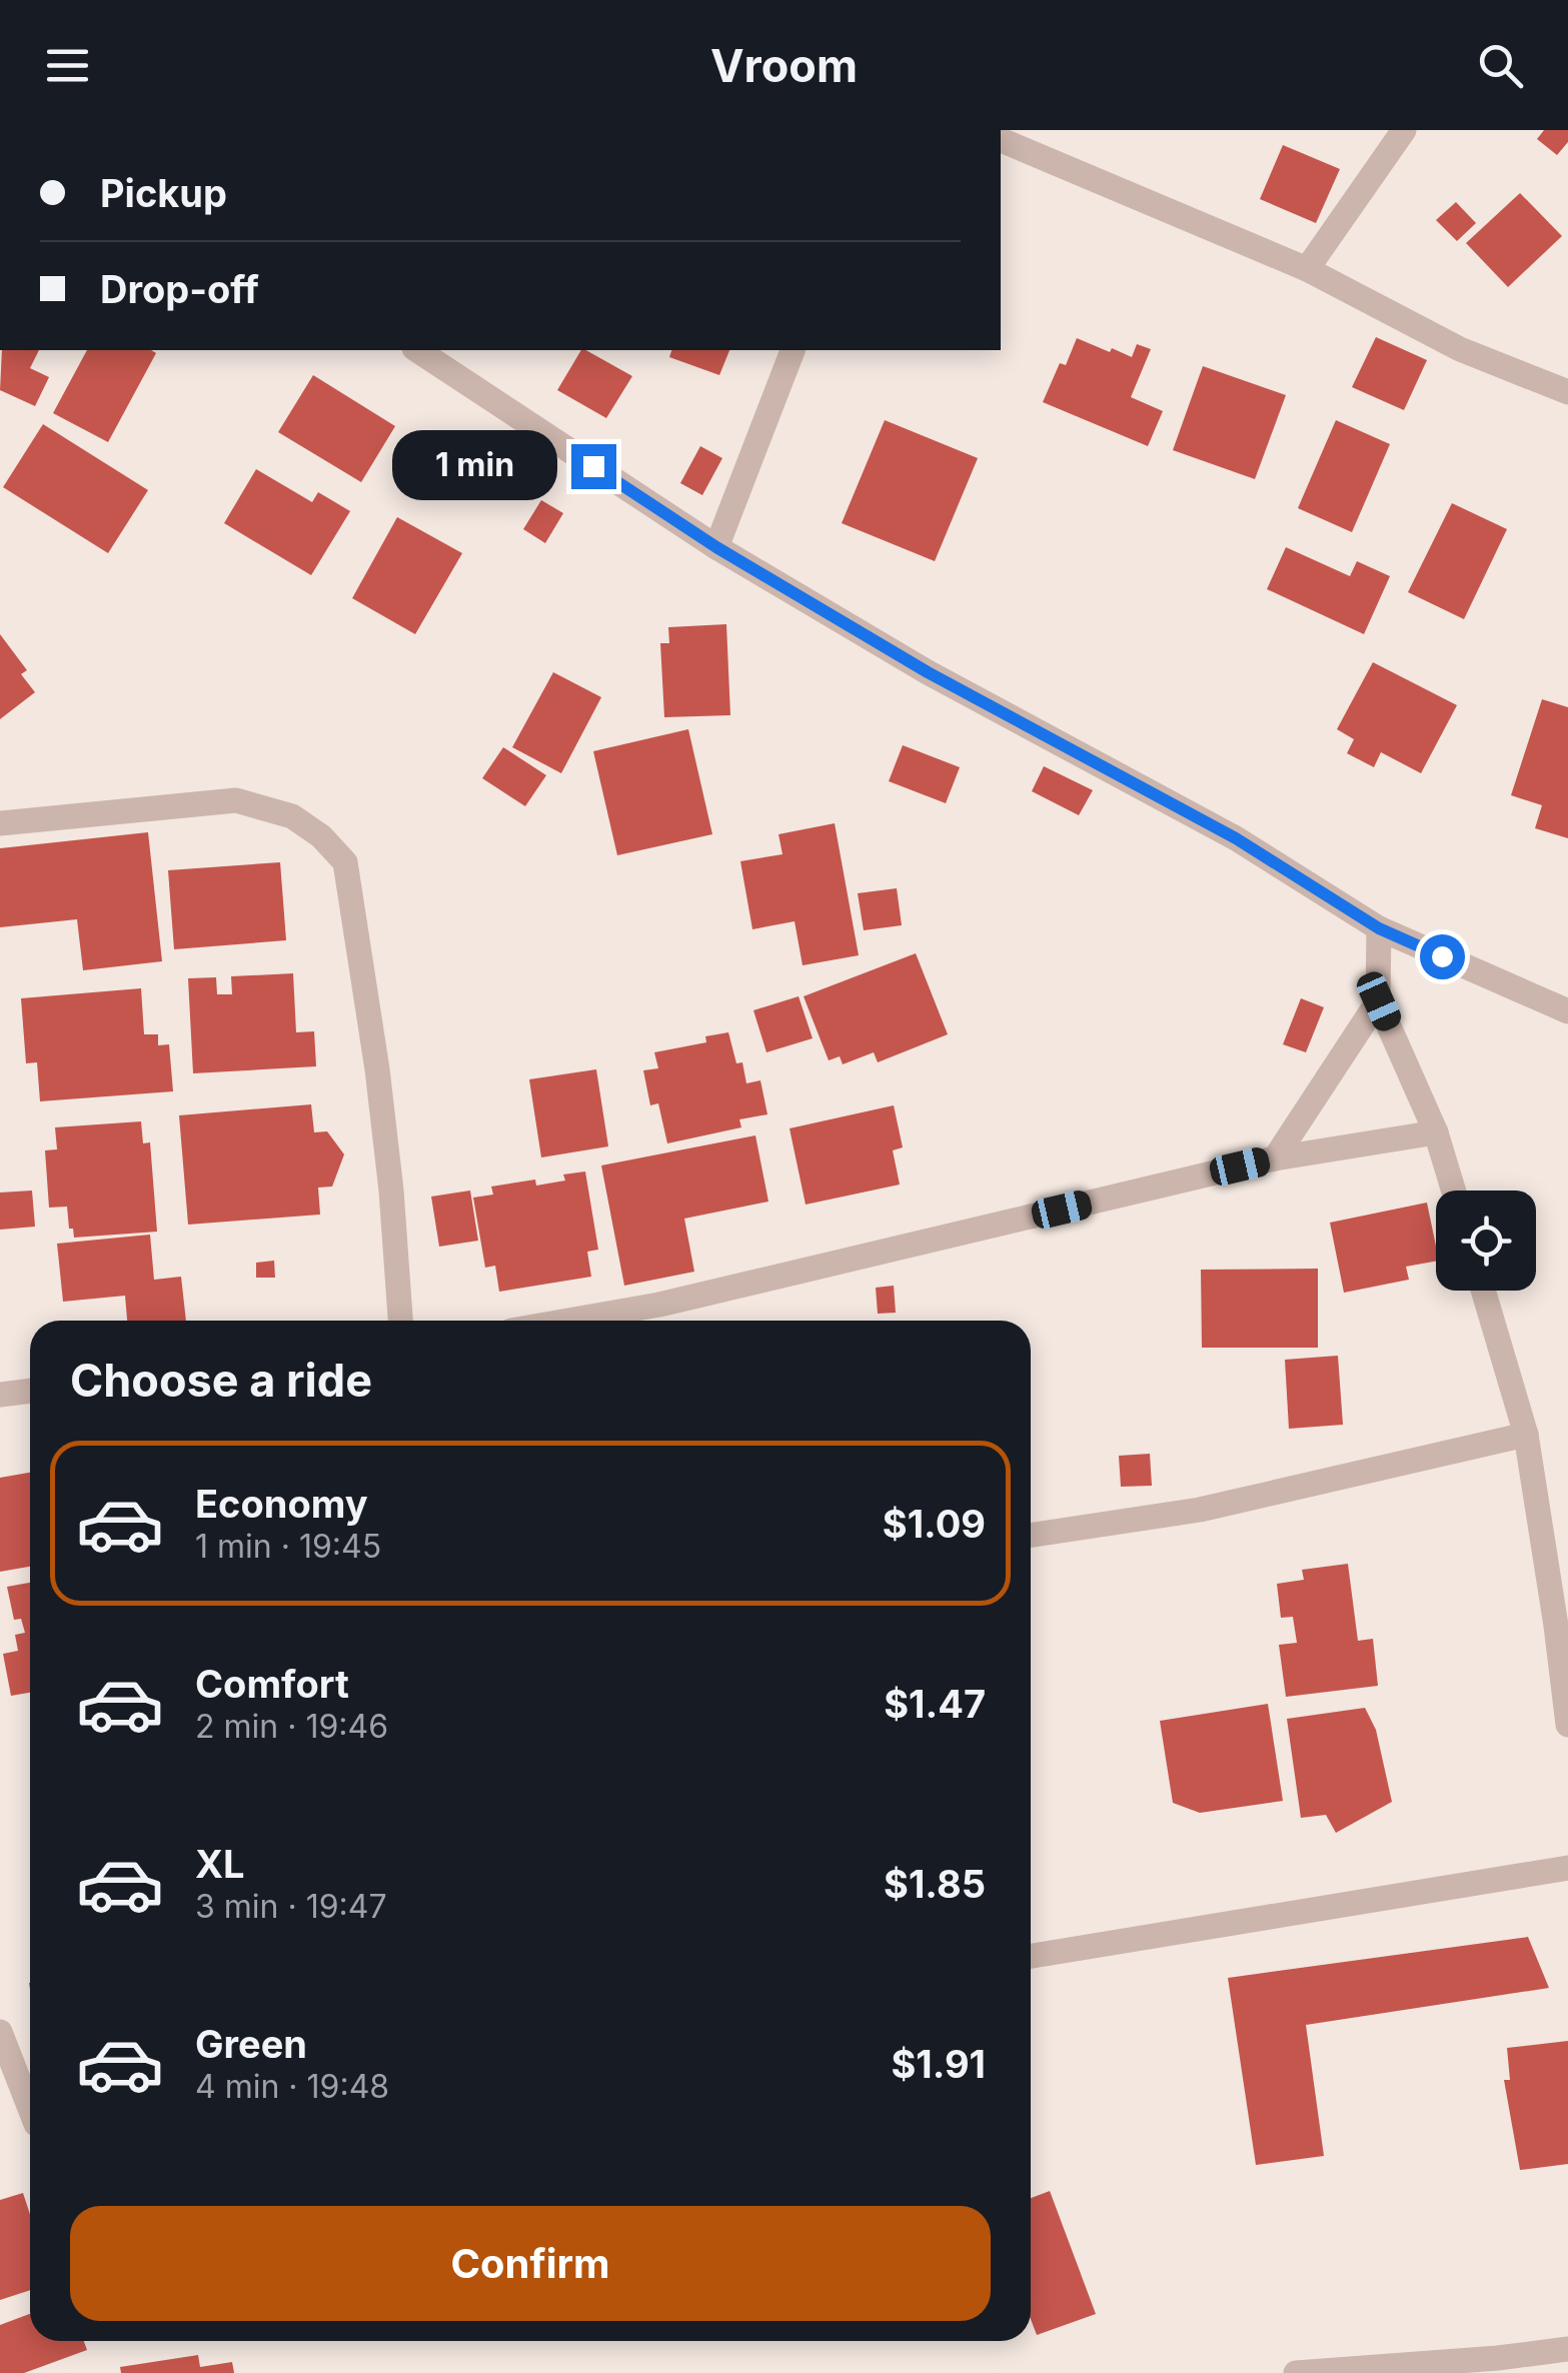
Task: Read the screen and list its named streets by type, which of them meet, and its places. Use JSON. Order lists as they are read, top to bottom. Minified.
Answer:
{"page":{"header":"Vroom","banner":["Pickup","Drop-off"],"bubble":"1 min","heading":"Choose a ride","list":[{"name":"Economy","note":"1 min · 19:45","value":"$1.09"},{"name":"Comfort","note":"2 min · 19:46","value":"$1.47"},{"name":"XL","note":"3 min · 19:47","value":"$1.85"},{"name":"Green","note":"4 min · 19:48","value":"$1.91"}],"buttons":"Confirm"}}
